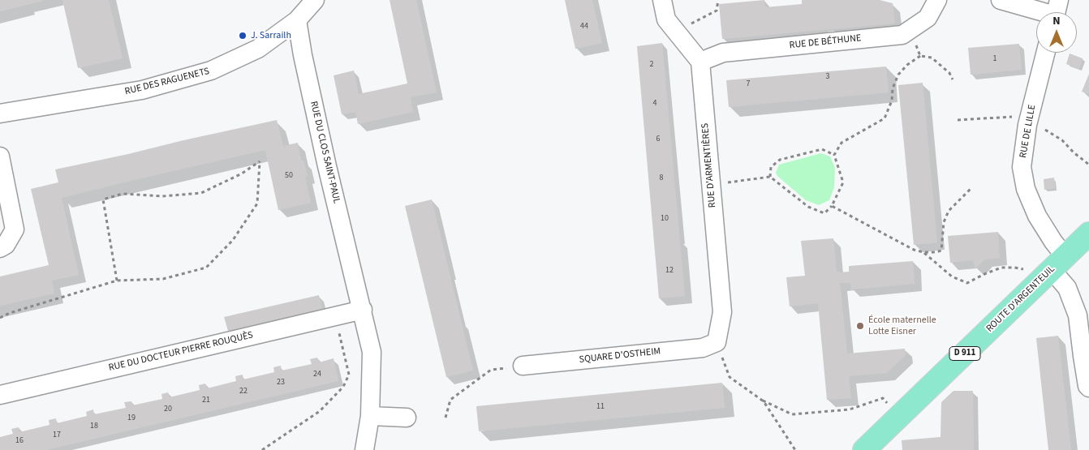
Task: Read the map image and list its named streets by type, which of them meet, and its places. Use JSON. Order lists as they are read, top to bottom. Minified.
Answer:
{"streets":{"main road":["ROUTE D'ARGENTEUIL","D 911"],"street":["RUE DE BÉTHUNE","RUE DES RAGUENETS","RUE DE LILLE","RUE DU CLOS SAINT-PAUL","RUE D'ARMENTIÈRES","RUE DU DOCTEUR PIERRE ROUQUÈS","SQUARE D'OSTHEIM"]},"crossings":[["RUE DE BÉTHUNE","RUE D'ARMENTIÈRES"],["RUE DES RAGUENETS","RUE DU CLOS SAINT-PAUL"],["RUE DE LILLE","ROUTE D'ARGENTEUIL"],["RUE DU CLOS SAINT-PAUL","RUE DU DOCTEUR PIERRE ROUQUÈS"],["RUE D'ARMENTIÈRES","SQUARE D'OSTHEIM"]],"places":["J. Sarrailh","École maternelle Lotte Eisner"],"house_numbers":["44","1","2","3","7","4","6","50","8","10","12","24","23","22","21","11","20","19","18","17","16"],"north":"top"}
